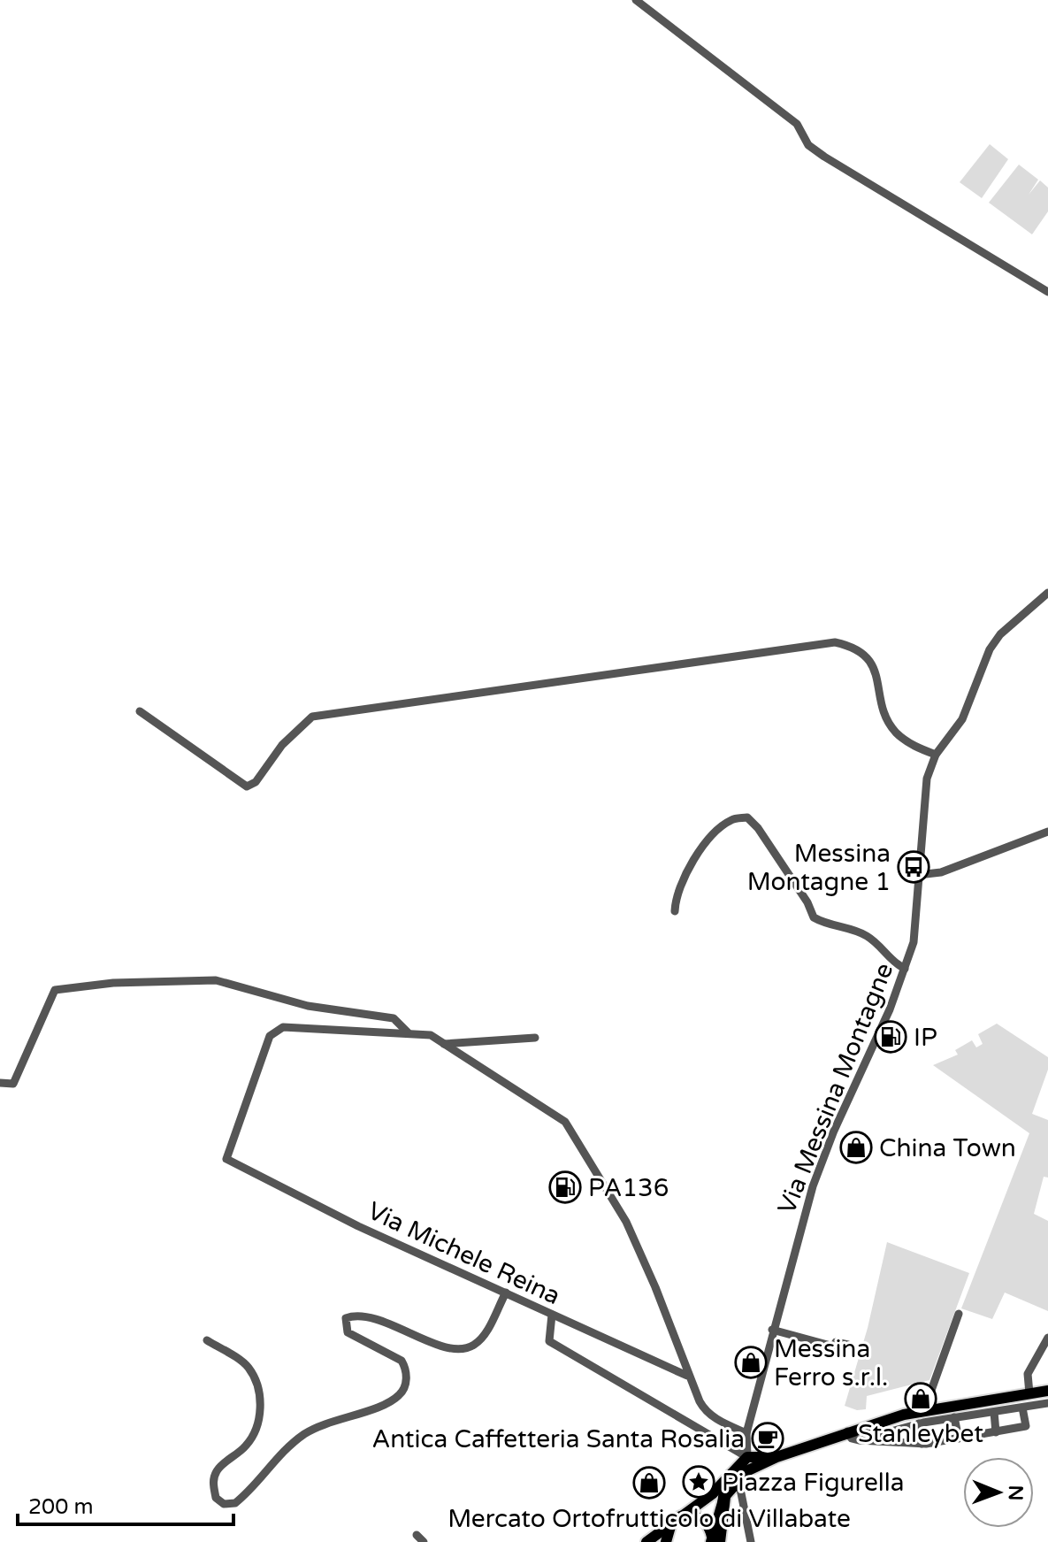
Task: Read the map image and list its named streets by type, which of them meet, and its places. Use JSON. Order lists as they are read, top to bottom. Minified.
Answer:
{"streets":{"street":["Via Messina Montagne","Via Michele Reina"]},"places":{"bus stop":["Messina Montagne 1"],"fuel station":["IP","PA136"],"shop":["China Town","Messina Ferro s.r.l.","Stanleybet","Mercato Ortofrutticolo di Villabate"],"cafe":["Antica Caffetteria Santa Rosalia"],"place":["Piazza Figurella"]},"scale_bar":"200 m","north":"right"}
